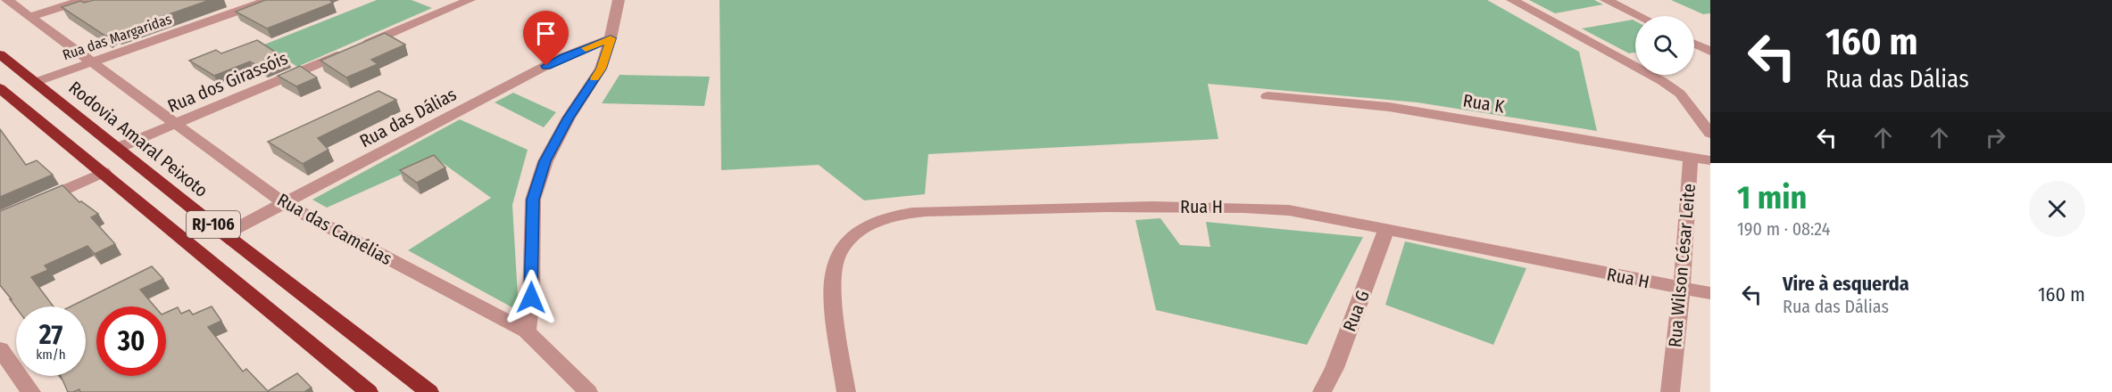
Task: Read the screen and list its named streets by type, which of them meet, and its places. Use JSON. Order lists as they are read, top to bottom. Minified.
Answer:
{"streets":{"highway":["Rodovia Amaral Peixoto","RJ-106"],"street":["Rua das Margaridas","Rua dos Girassóis","Rua K","Rua das Dálias","Rua H","Rua das Camélias","Rua Wilson César Leite","Rua G"]},"crossings":[["Rua das Margaridas","Rodovia Amaral Peixoto"],["Rua das Margaridas","Rua das Camélias"],["Rua dos Girassóis","Rodovia Amaral Peixoto"],["Rua dos Girassóis","Rua das Camélias"],["Rua K","Rua Wilson César Leite"],["Rua das Dálias","Rodovia Amaral Peixoto"],["Rua das Dálias","Rua das Camélias"],["Rua H","Rua Wilson César Leite"],["Rua H","Rua G"]],"page":{"turn":["160 m","Rua das Dálias"],"heading":["1 min","190 m · 08:24"],"list":[{"name":"Vire à esquerda","note":"Rua das Dálias","value":"160 m"}],"speed":"27 km/h","limit":"30"}}
